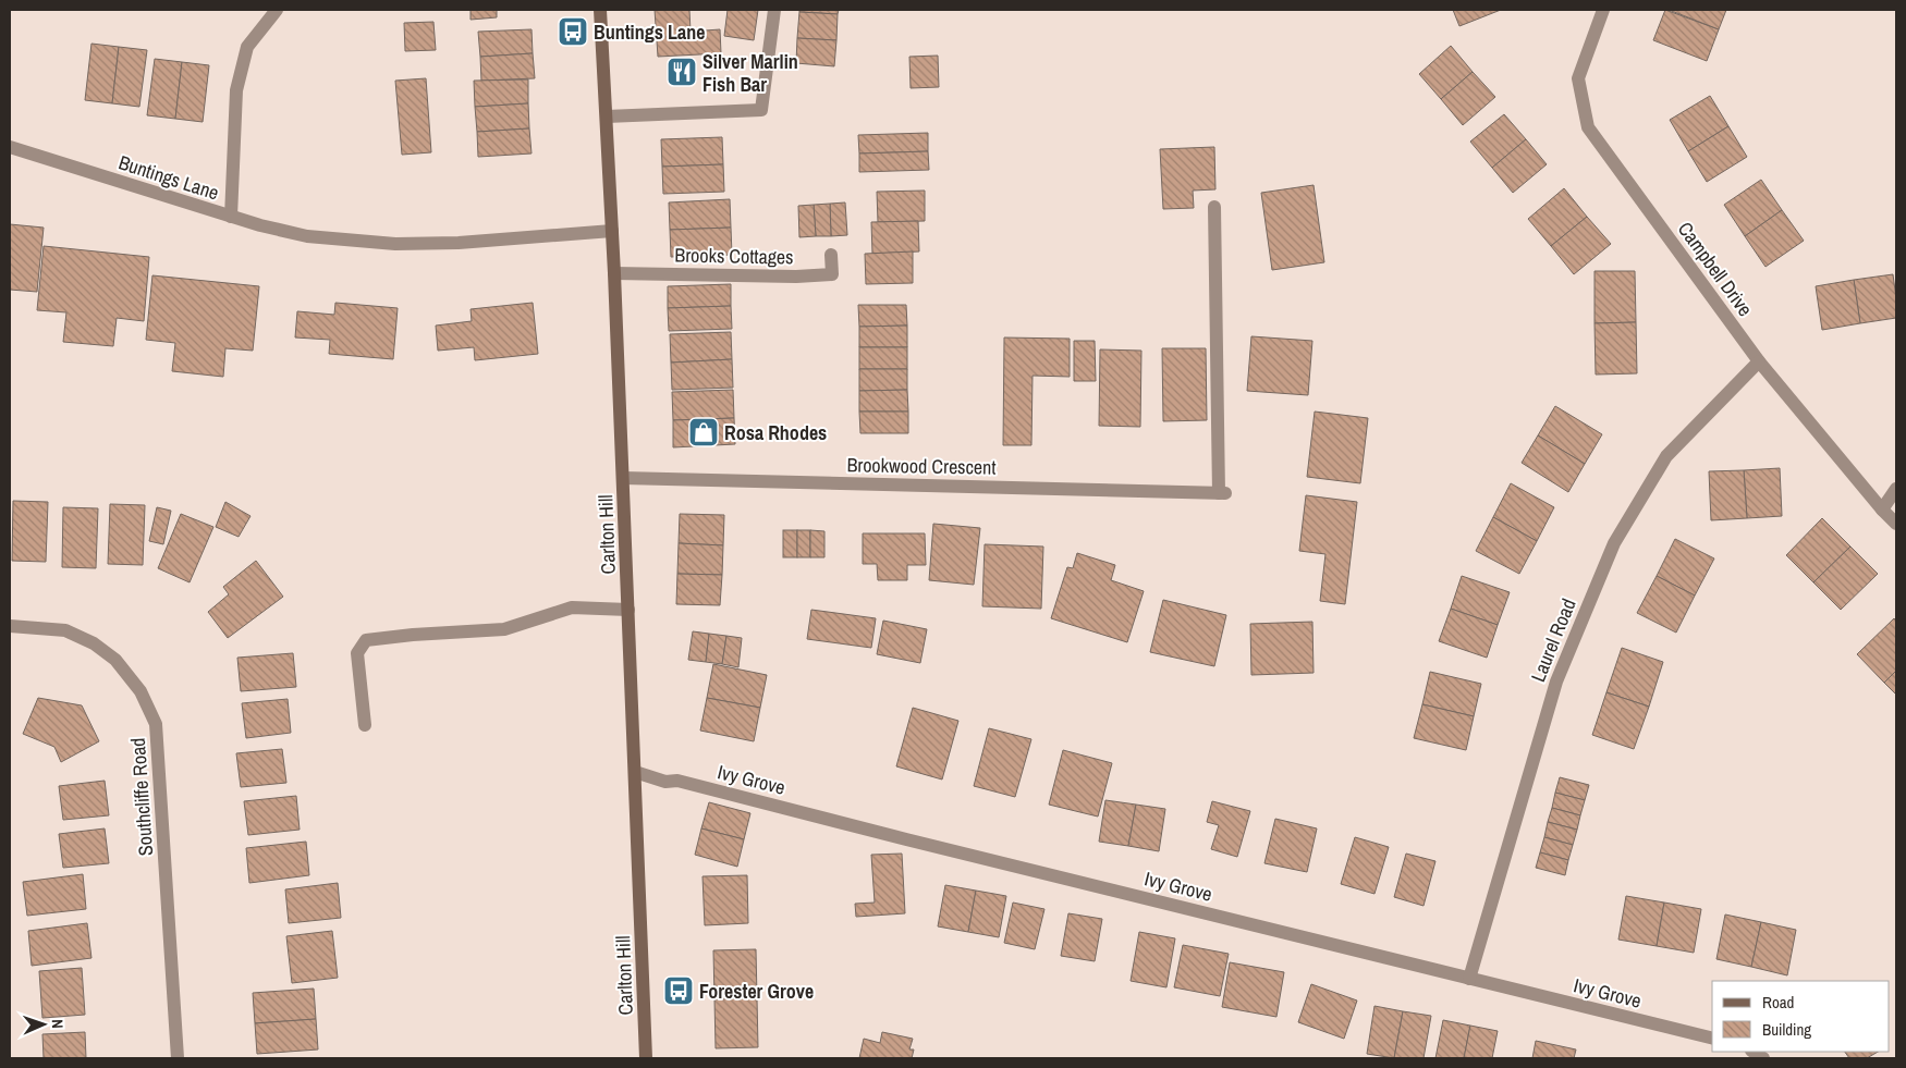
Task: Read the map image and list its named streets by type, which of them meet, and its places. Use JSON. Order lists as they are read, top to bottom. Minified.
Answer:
{"streets":{"main road":["Carlton Hill"],"street":["Buntings Lane","Brooks Cottages","Campbell Drive","Brookwood Crescent","Laurel Road","Ivy Grove","Southcliffe Road"]},"crossings":[["Buntings Lane","Carlton Hill"],["Brooks Cottages","Carlton Hill"],["Campbell Drive","Laurel Road"],["Brookwood Crescent","Carlton Hill"],["Carlton Hill","Ivy Grove"],["Laurel Road","Ivy Grove"]],"places":{"bus stop":["Buntings Lane","Forester Grove"],"restaurant":["Silver Marlin Fish Bar"],"shop":["Rosa Rhodes"]},"legend":["Road","Building"],"north":"right"}
